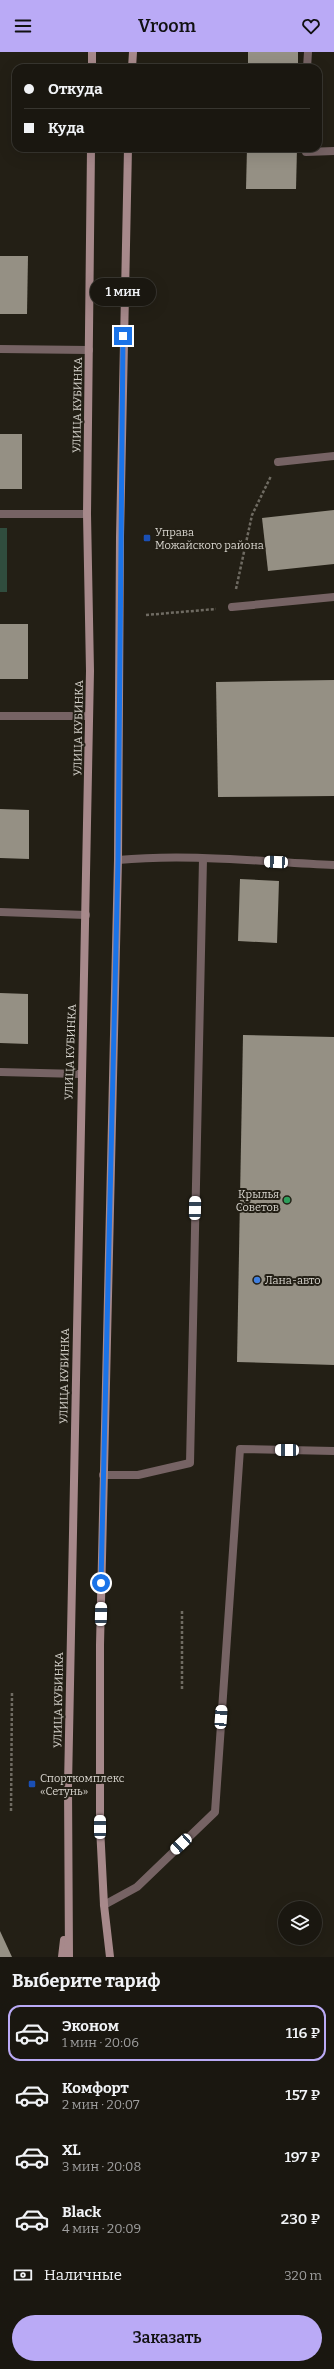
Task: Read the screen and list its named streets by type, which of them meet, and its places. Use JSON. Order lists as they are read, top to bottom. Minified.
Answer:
{"streets":{"street":["УЛИЦА КУБИНКА"]},"places":{"transit":["Управа Можайского района","Спорткомплекс «Сетунь»"],"other":["Крылья Советов","Лана-авто"]},"page":{"header":"Vroom","banner":["Откуда","Куда"],"bubble":"1 мин","heading":"Выберите тариф","list":[{"name":"Эконом","note":"1 мин · 20:06","value":"116 ₽"},{"name":"Комфорт","note":"2 мин · 20:07","value":"157 ₽"},{"name":"XL","note":"3 мин · 20:08","value":"197 ₽"},{"name":"Black","note":"4 мин · 20:09","value":"230 ₽"}],"pay":["Наличные","320 m"],"buttons":"Заказать"}}
